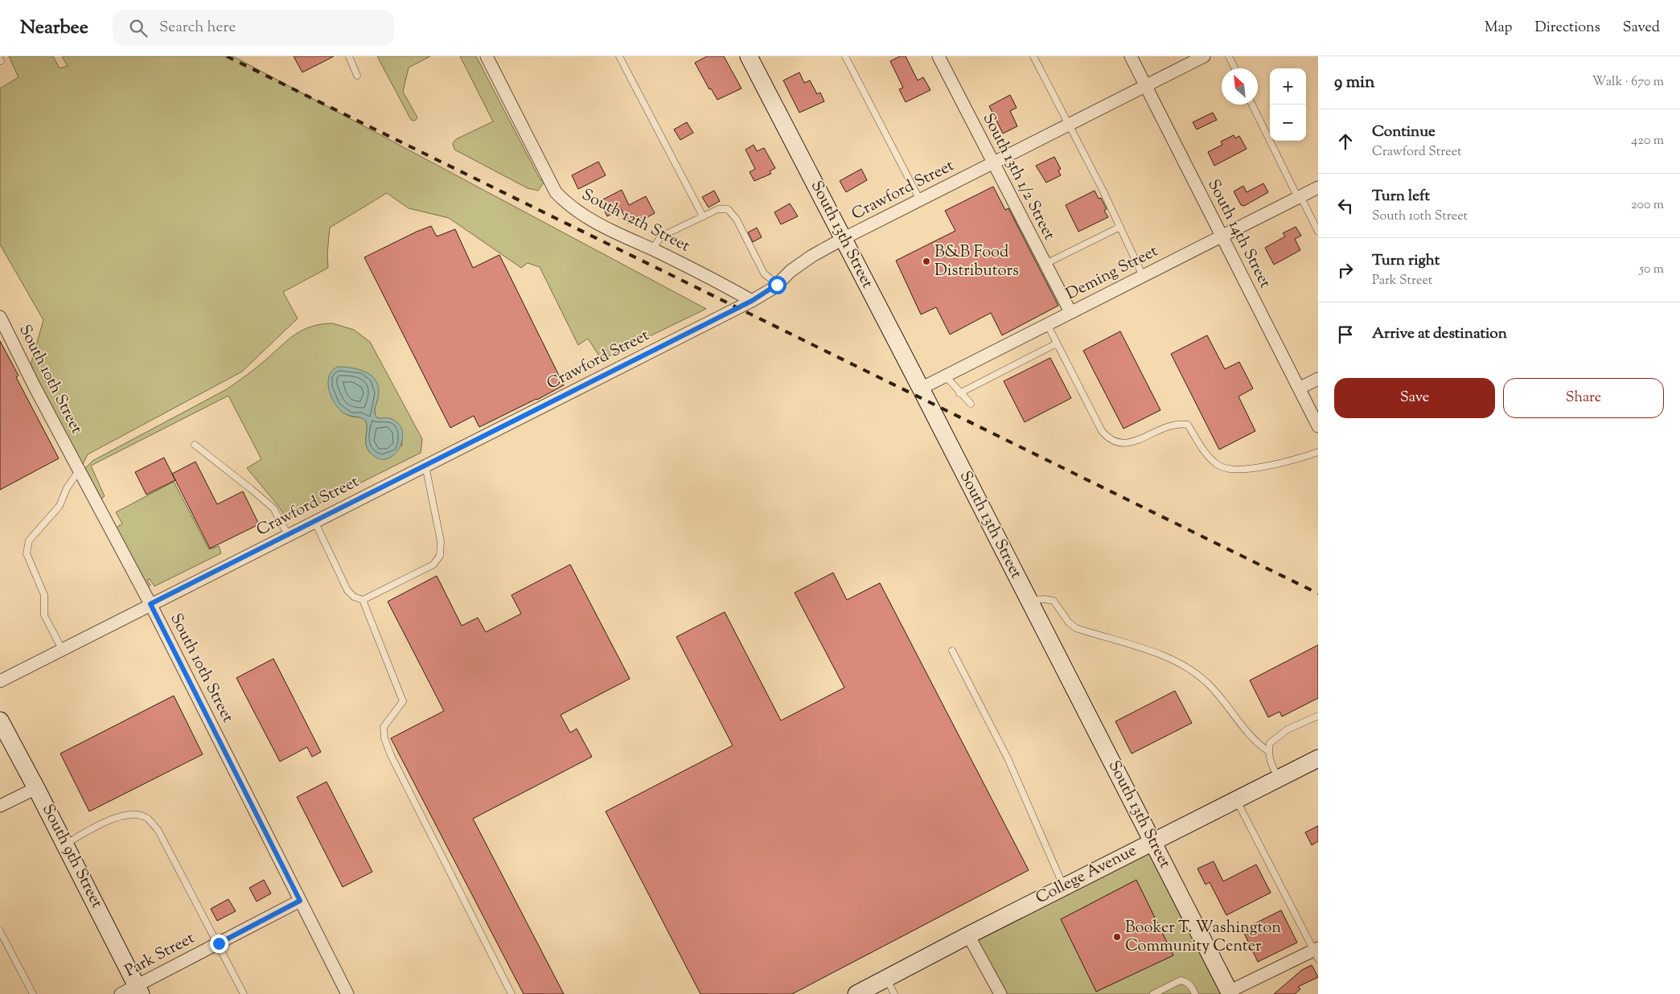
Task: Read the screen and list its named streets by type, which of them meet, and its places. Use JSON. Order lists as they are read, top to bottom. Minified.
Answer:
{"streets":{"main road":["South 13th Street","South 9th Street","College Avenue"],"street":["South 13th 1/2 Street","Crawford Street","South 12th Street","South 14th Street","Deming Street","South 10th Street","Park Street"]},"crossings":[["South 13th 1/2 Street","Crawford Street"],["South 13th 1/2 Street","Deming Street"],["Crawford Street","South 12th Street"],["Crawford Street","South 14th Street"],["Crawford Street","South 13th Street"],["Crawford Street","South 10th Street"],["South 14th Street","Deming Street"],["South 13th Street","Deming Street"],["South 13th Street","College Avenue"],["South 10th Street","Park Street"],["South 9th Street","Park Street"]],"places":["B&B Food Distributors","Booker T. Washington Community Center"],"north":"top left","page":{"header":"Nearbee","search":"Search here","nav":["Map","Directions","Saved"],"heading":["9 min","Walk · 670 m"],"map_buttons":["+","−"],"list":[["Continue","Crawford Street","420 m"],["Turn left","South 10th Street","200 m"],["Turn right","Park Street","50 m"],"Arrive at destination"],"buttons":["Save","Share"]}}
